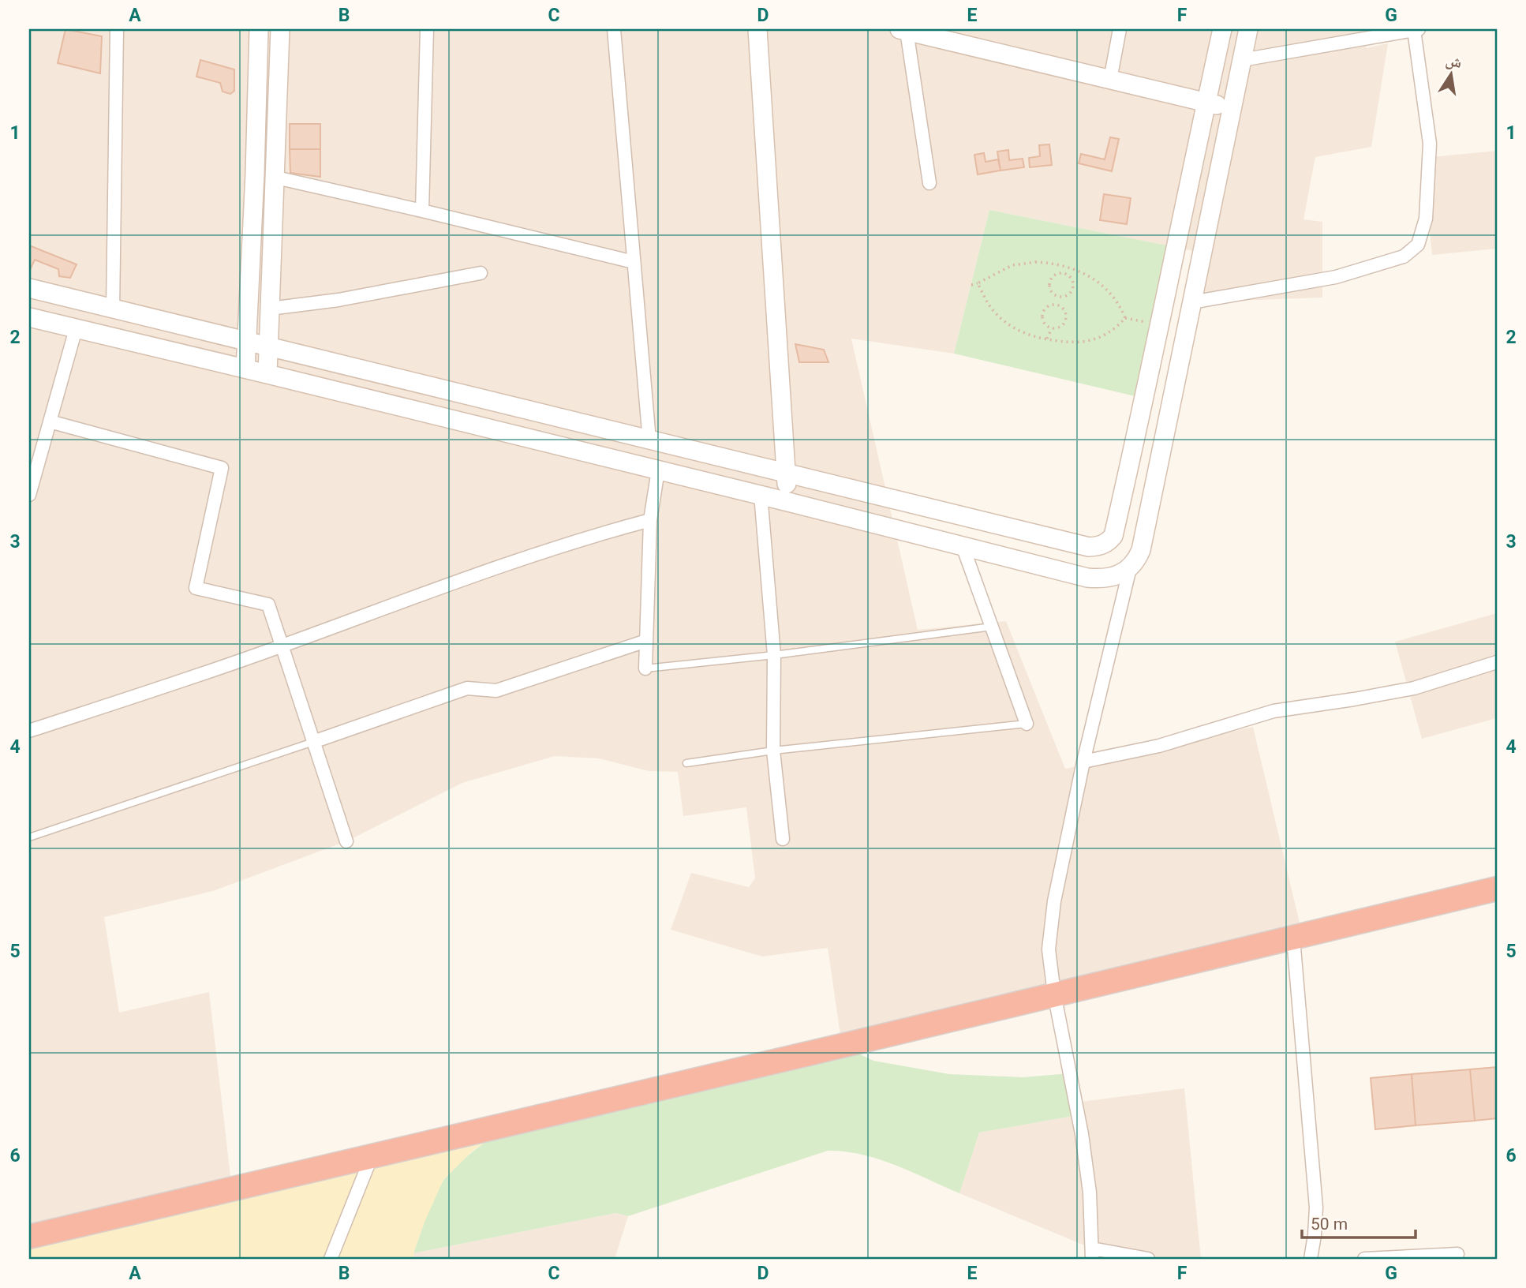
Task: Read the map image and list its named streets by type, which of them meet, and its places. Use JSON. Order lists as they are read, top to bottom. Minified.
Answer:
{"scale_bar":"50 m","north":"top","grid":{"columns":["A","B","C","D","E","F","G"],"rows":["1","2","3","4","5","6"]}}
